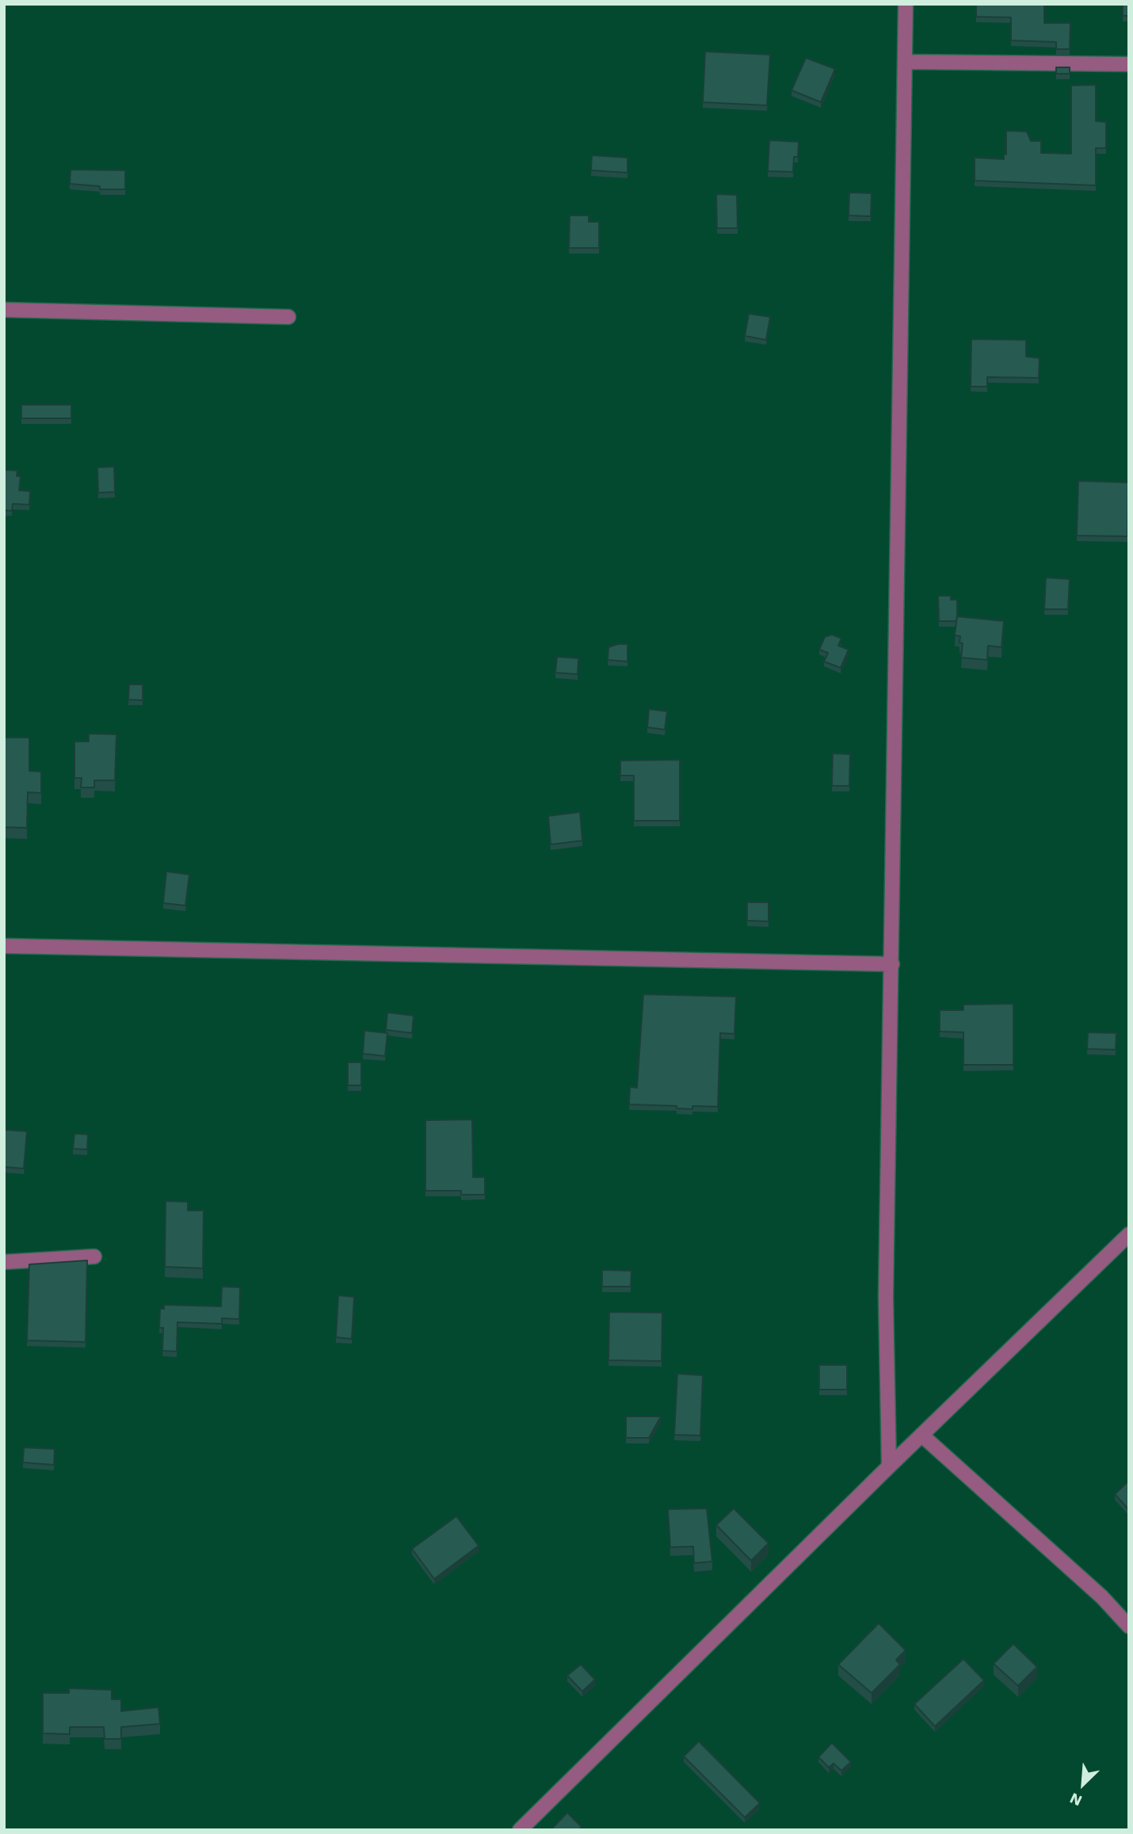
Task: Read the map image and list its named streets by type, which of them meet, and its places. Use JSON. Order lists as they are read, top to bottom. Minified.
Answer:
{"north":"bottom left"}
